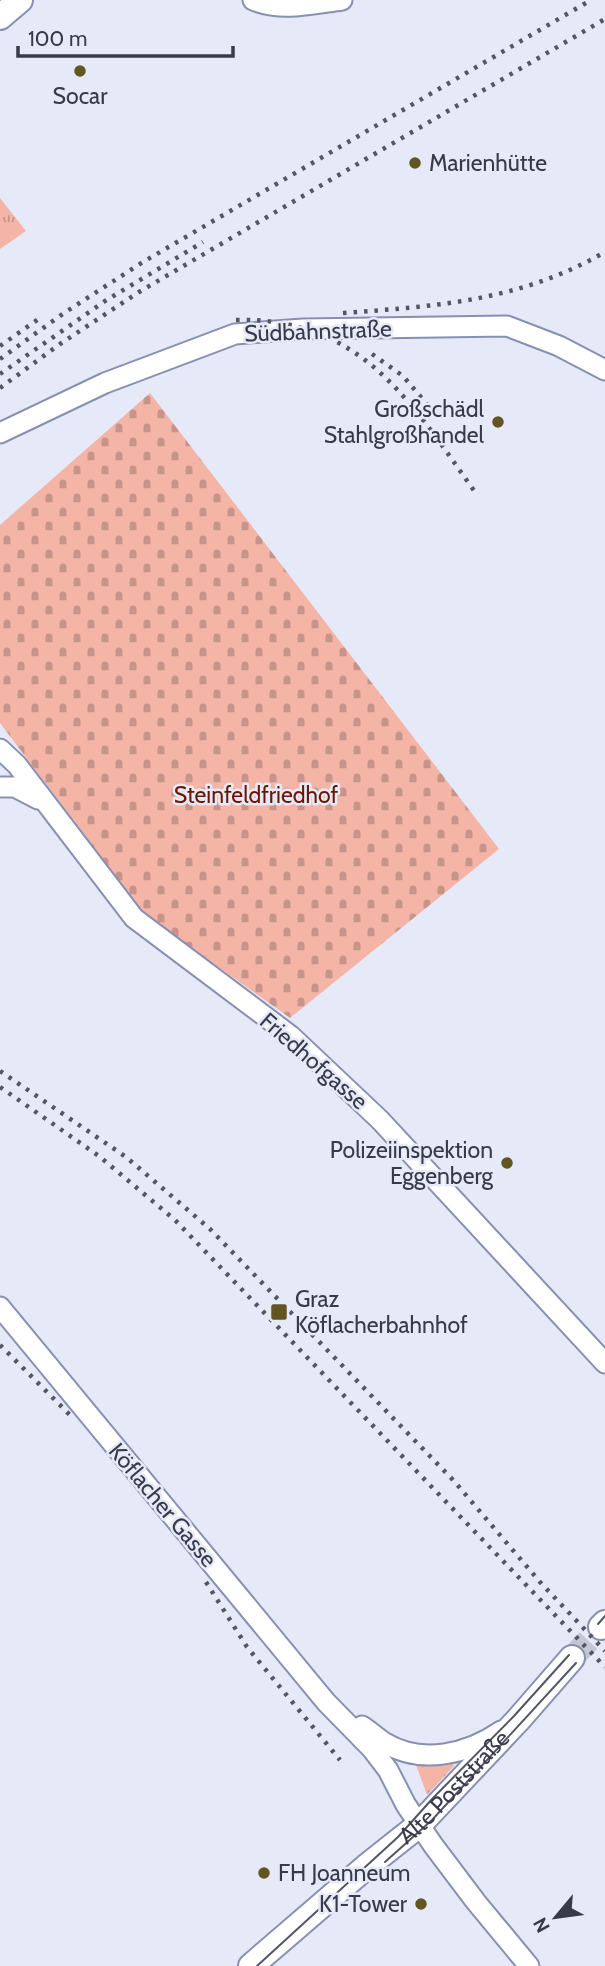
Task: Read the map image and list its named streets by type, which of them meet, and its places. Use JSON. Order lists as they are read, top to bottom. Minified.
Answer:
{"streets":{"main road":["Alte Poststraße"],"street":["Südbahnstraße","Friedhofgasse","Köflacher Gasse"]},"crossings":[["Köflacher Gasse","Alte Poststraße"]],"parks":["Steinfeldfriedhof"],"places":{"other":["Socar","Marienhütte","Großschädl Stahlgroßhandel","Polizeiinspektion Eggenberg","FH Joanneum","K1-Tower"],"transit":["Graz Köflacherbahnhof"]},"scale_bar":"100 m","north":"bottom left"}
